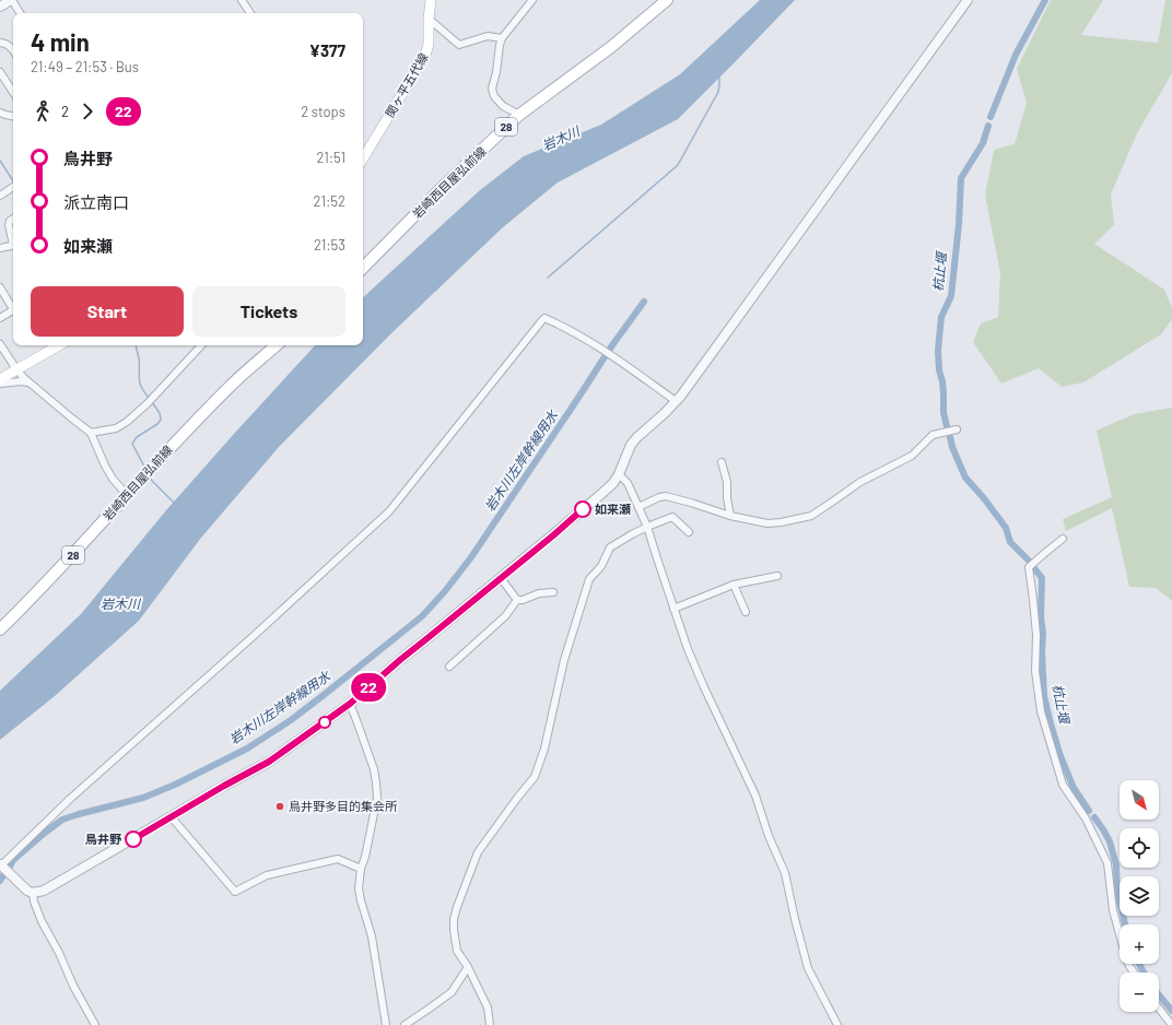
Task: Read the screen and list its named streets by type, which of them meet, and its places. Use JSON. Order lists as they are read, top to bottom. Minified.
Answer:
{"streets":{"main road":["関ヶ平五代線","28","岩崎西目屋弘前線"]},"water":["岩木川","杭止堰","岩木川左岸幹線用水"],"places":["如来瀬","鳥井野多目的集会所","鳥井野"],"lines":["bus line 22"],"north":"bottom right","page":{"on_map":"22","heading":["4 min","21:49 – 21:53 · Bus","¥377"],"legs":["2","22","2 stops"],"list":[{"name":"鳥井野","value":"21:51"},{"name":"派立南口","value":"21:52"},{"name":"如来瀬","value":"21:53"}],"buttons":["Start","Tickets"],"map_buttons":["+","−"]}}
